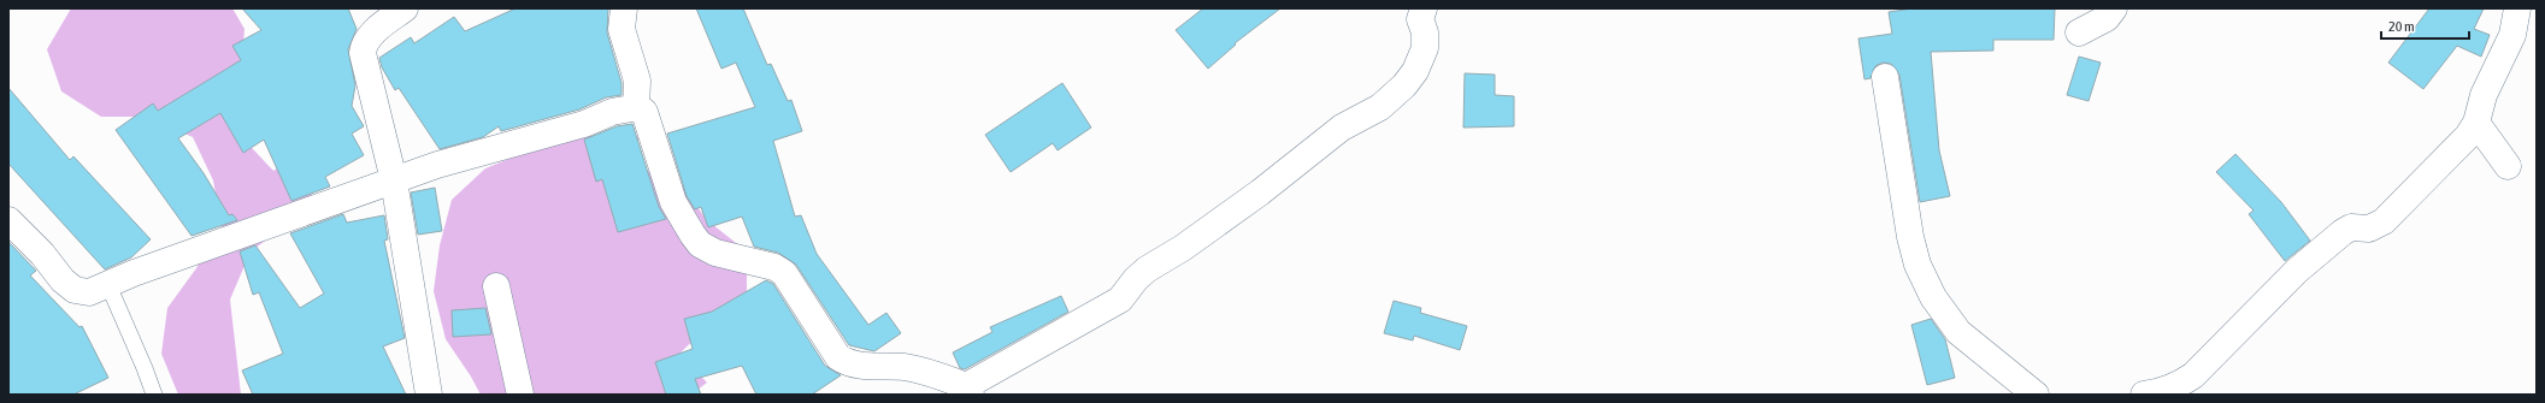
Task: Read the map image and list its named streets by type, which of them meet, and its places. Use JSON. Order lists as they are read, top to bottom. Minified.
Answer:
{"scale_bar":"20 m"}
